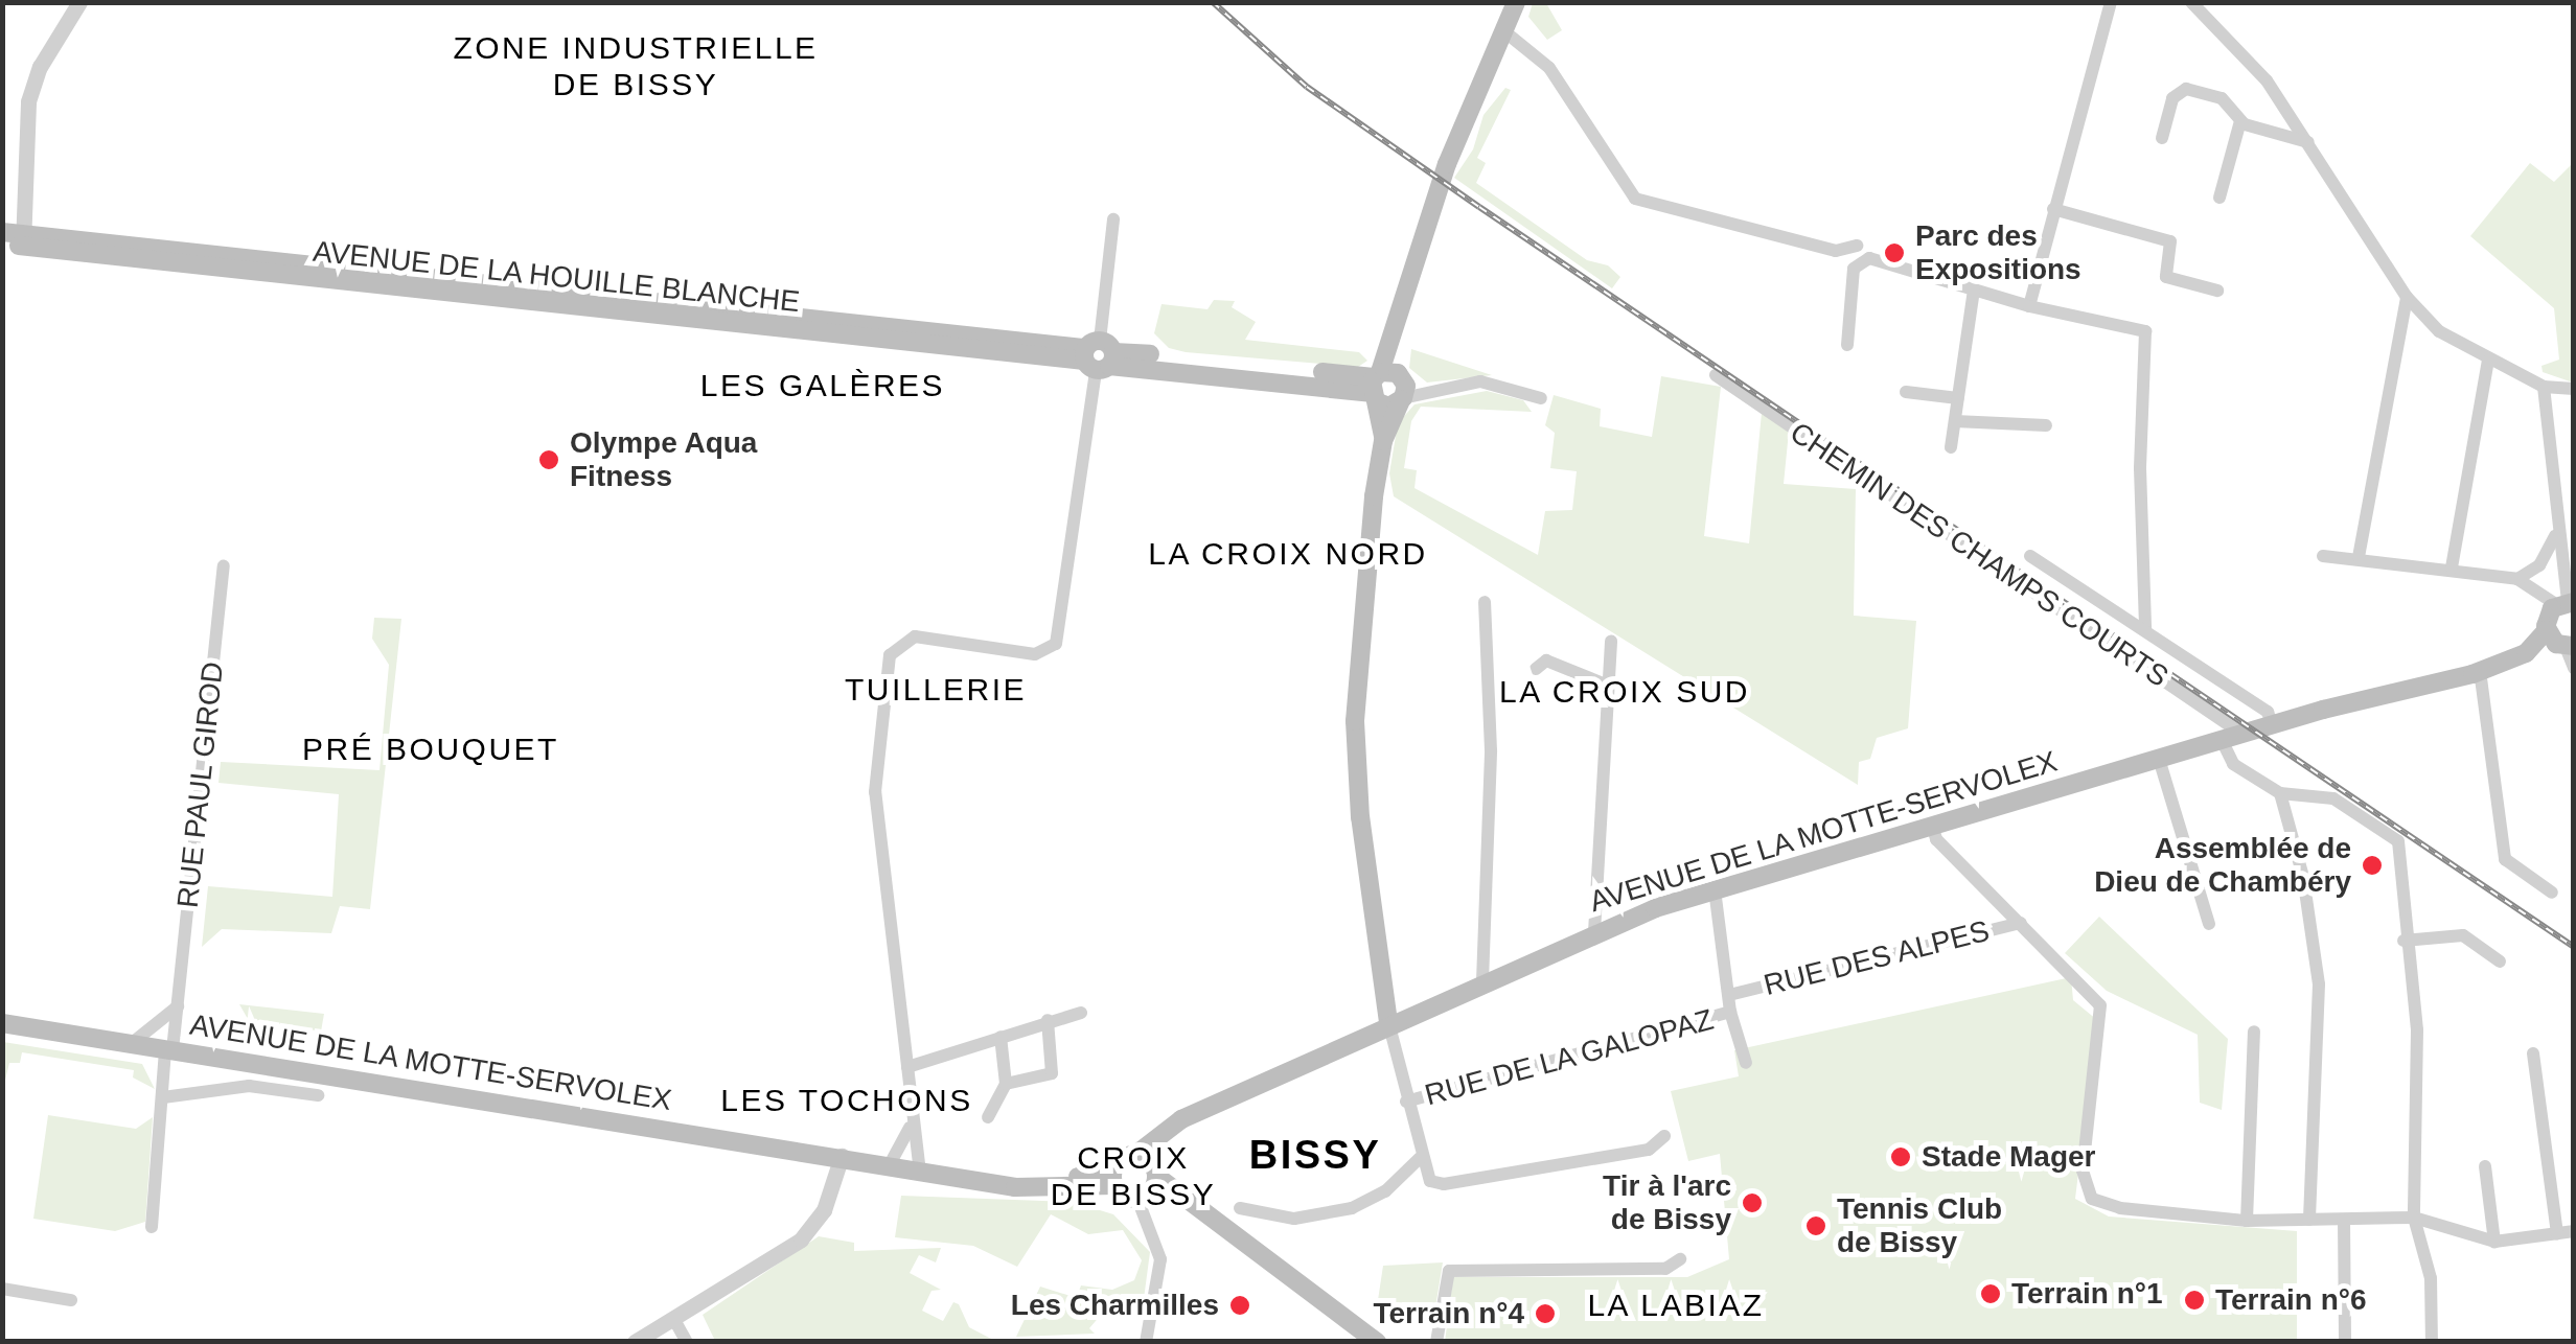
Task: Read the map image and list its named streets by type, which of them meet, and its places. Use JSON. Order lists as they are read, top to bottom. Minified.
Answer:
{"streets":{"main road":["AVENUE DE LA HOUILLE BLANCHE","AVENUE DE LA MOTTE-SERVOLEX"],"street":["CHEMIN DES CHAMPS COURTS","RUE PAUL GIROD","RUE DES ALPES","RUE DE LA GALOPAZ"]},"crossings":[["CHEMIN DES CHAMPS COURTS","AVENUE DE LA MOTTE-SERVOLEX"],["RUE PAUL GIROD","AVENUE DE LA MOTTE-SERVOLEX"]],"districts":["ZONE INDUSTRIELLE DE BISSY","LES GALÈRES","LA CROIX NORD","TUILLERIE","LA CROIX SUD","PRÉ BOUQUET","LES TOCHONS","BISSY","CROIX DE BISSY","LA LABIAZ"],"places":["Parc des Expositions","Olympe Aqua Fitness","Assemblée de Dieu de Chambéry","Stade Mager","Tir à l'arc de Bissy","Tennis Club de Bissy","Terrain n°1","Terrain n°6","Les Charmilles","Terrain n°4"]}
